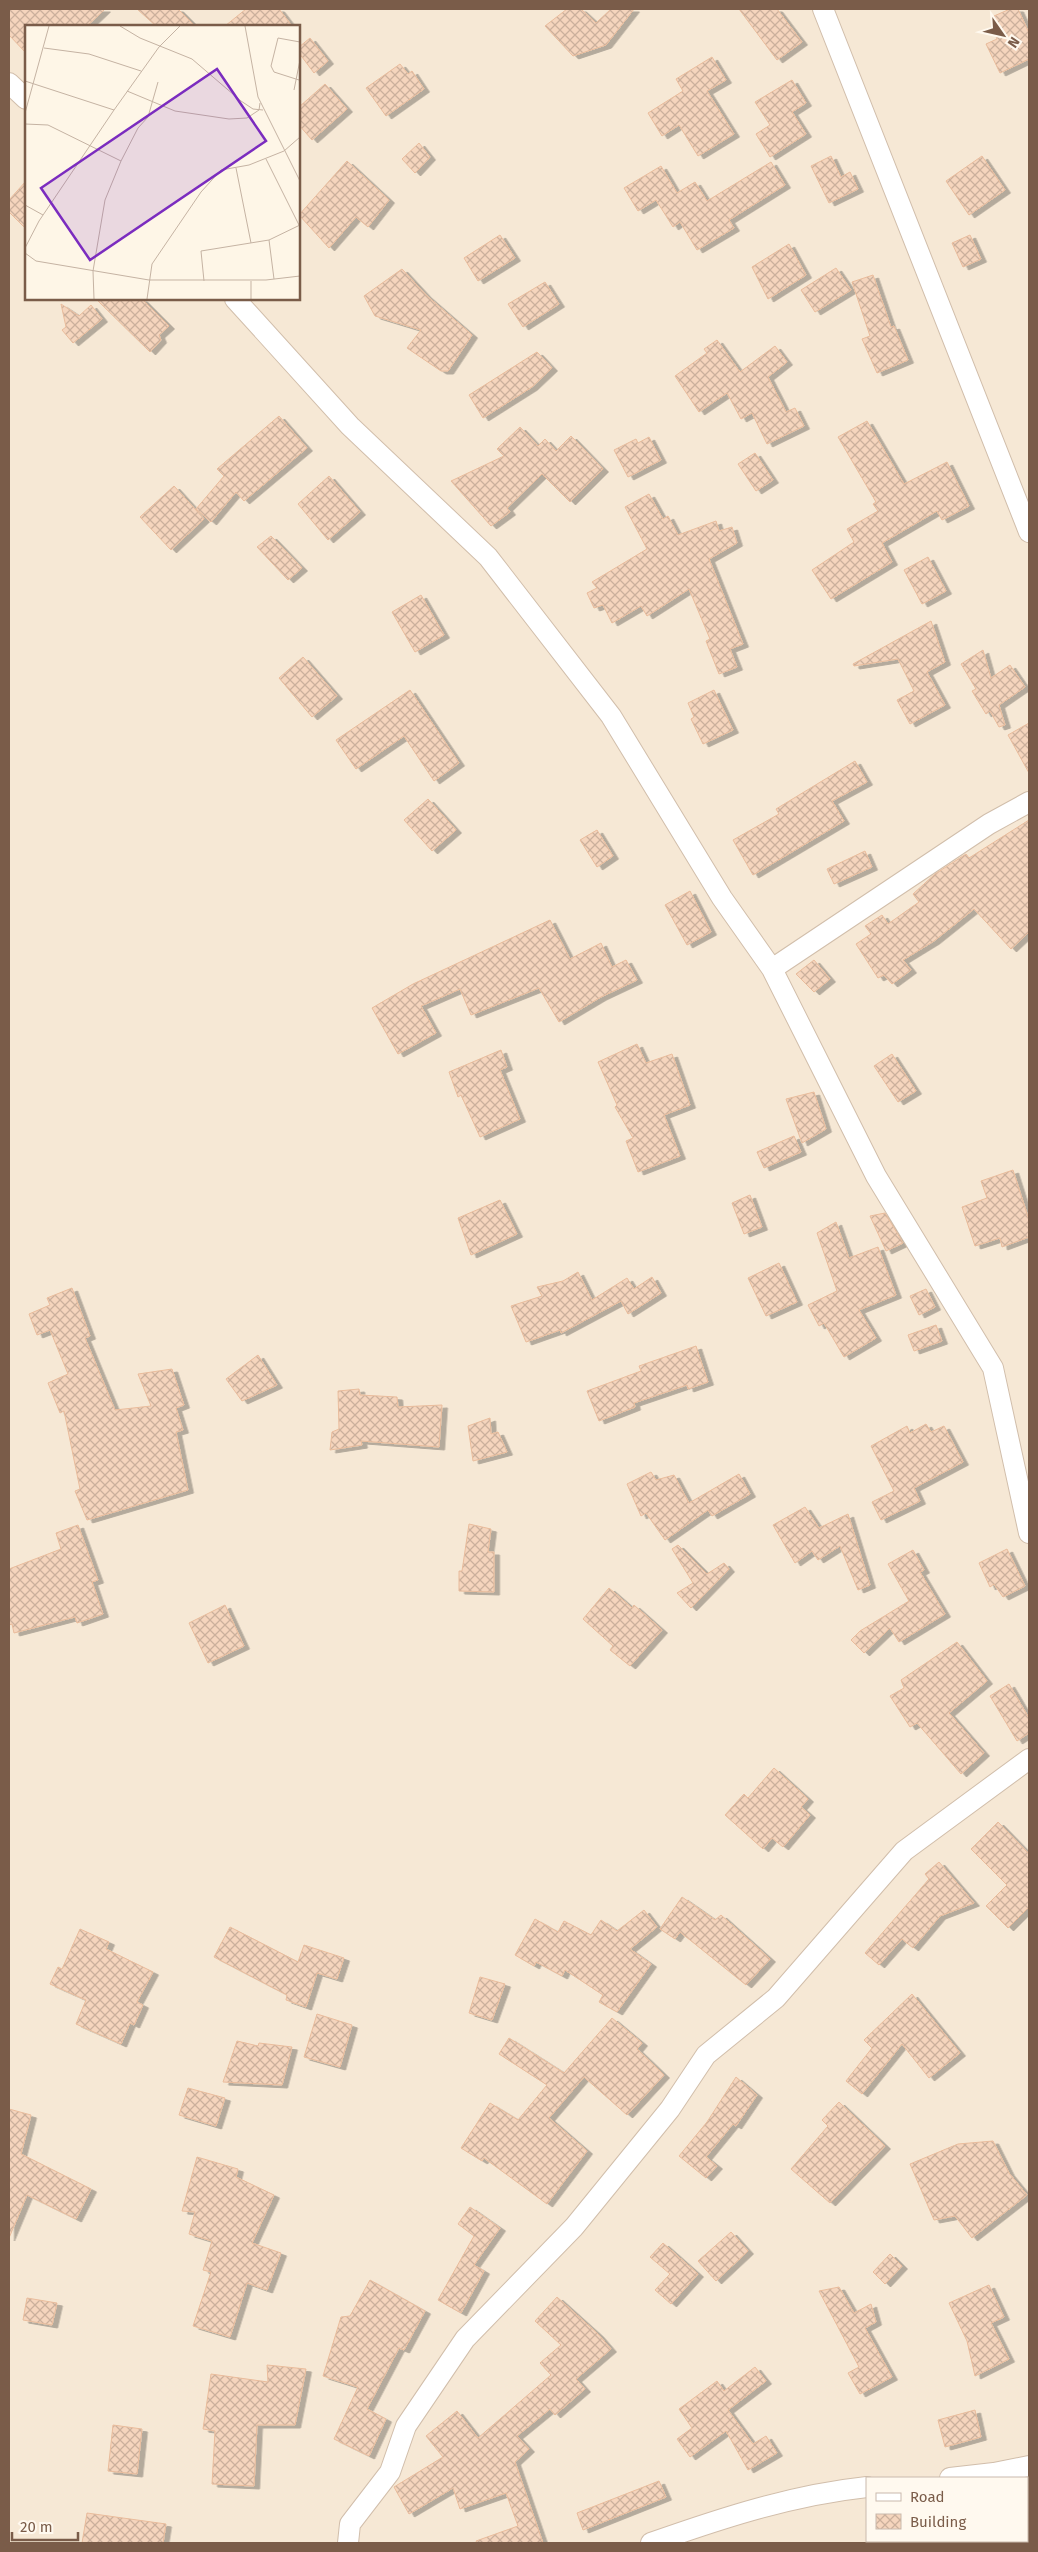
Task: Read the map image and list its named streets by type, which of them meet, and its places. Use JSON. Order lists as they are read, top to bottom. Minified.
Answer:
{"legend":["Road","Building"],"scale_bar":"20 m","north":"bottom right"}
